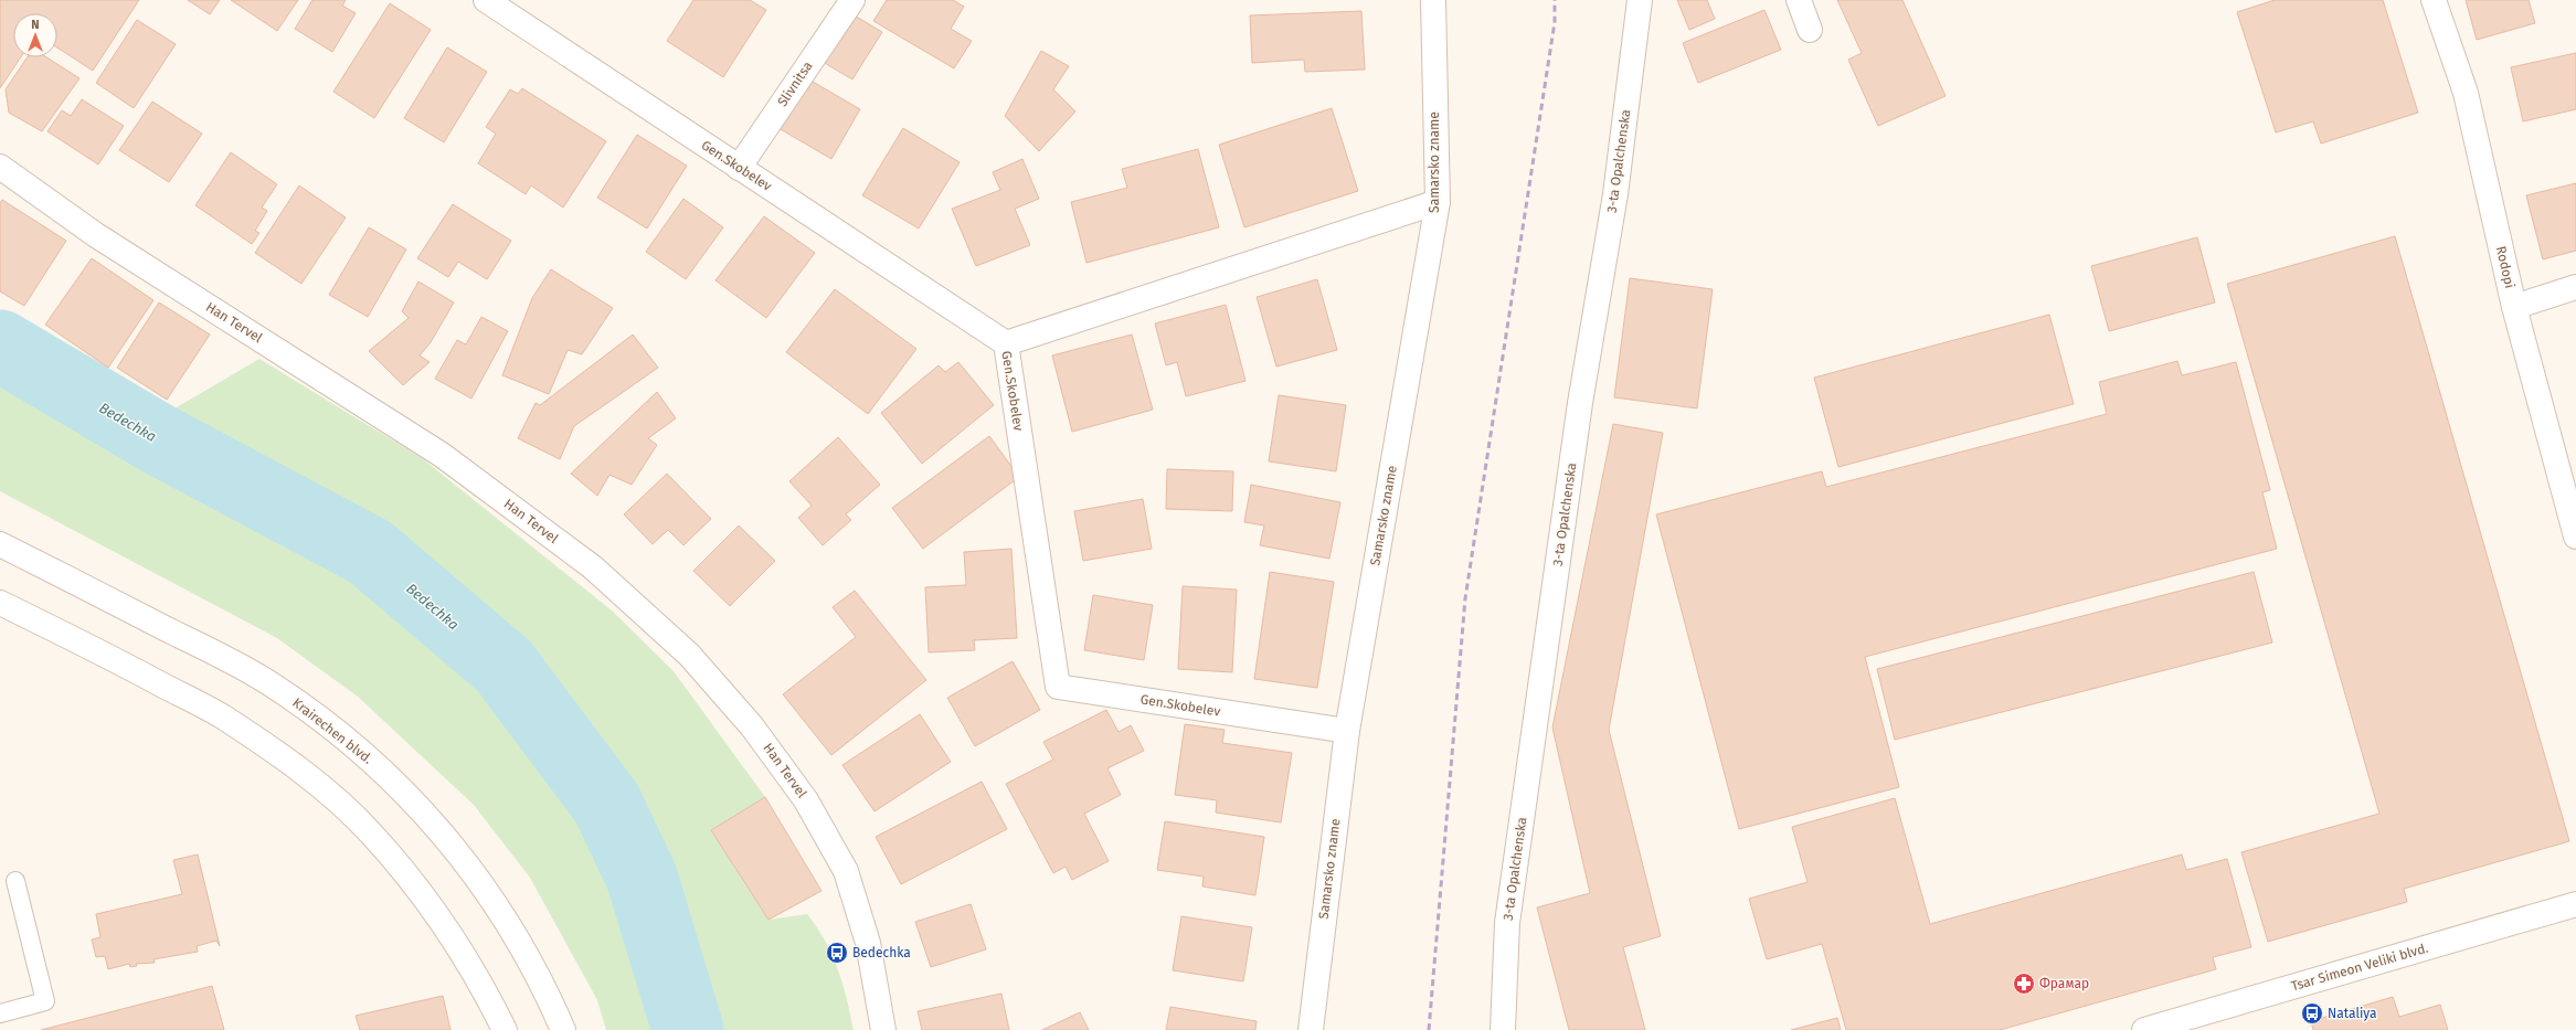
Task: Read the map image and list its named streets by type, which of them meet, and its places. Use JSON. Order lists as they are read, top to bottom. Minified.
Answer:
{"streets":{"street":["Slivnitsa","3-ta Opalchenska","Samarsko zname","Gen.Skobelev","Rodopi","Han Tervel","Krairechen blvd.","Tsar Simeon Veliki blvd."]},"crossings":[["Slivnitsa","Gen.Skobelev"],["Samarsko zname","Gen.Skobelev"]],"water":["Bedechka"],"places":{"bus stop":["Bedechka","Nataliya"],"pharmacy":["Фрамар"]},"north":"top"}
